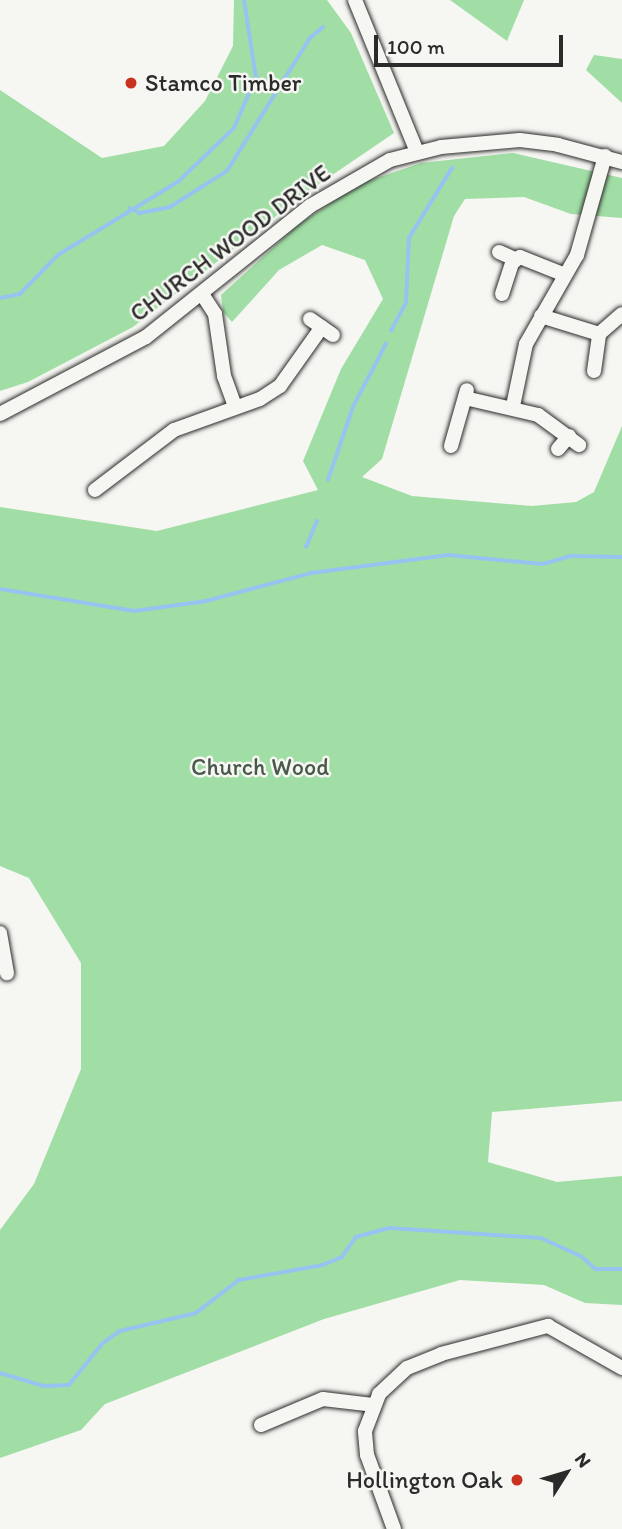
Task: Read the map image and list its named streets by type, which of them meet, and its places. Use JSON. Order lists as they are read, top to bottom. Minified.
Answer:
{"streets":{"street":["CHURCH WOOD DRIVE"]},"parks":["Church Wood"],"places":["Stamco Timber","Hollington Oak"],"scale_bar":"100 m","north":"top right"}
